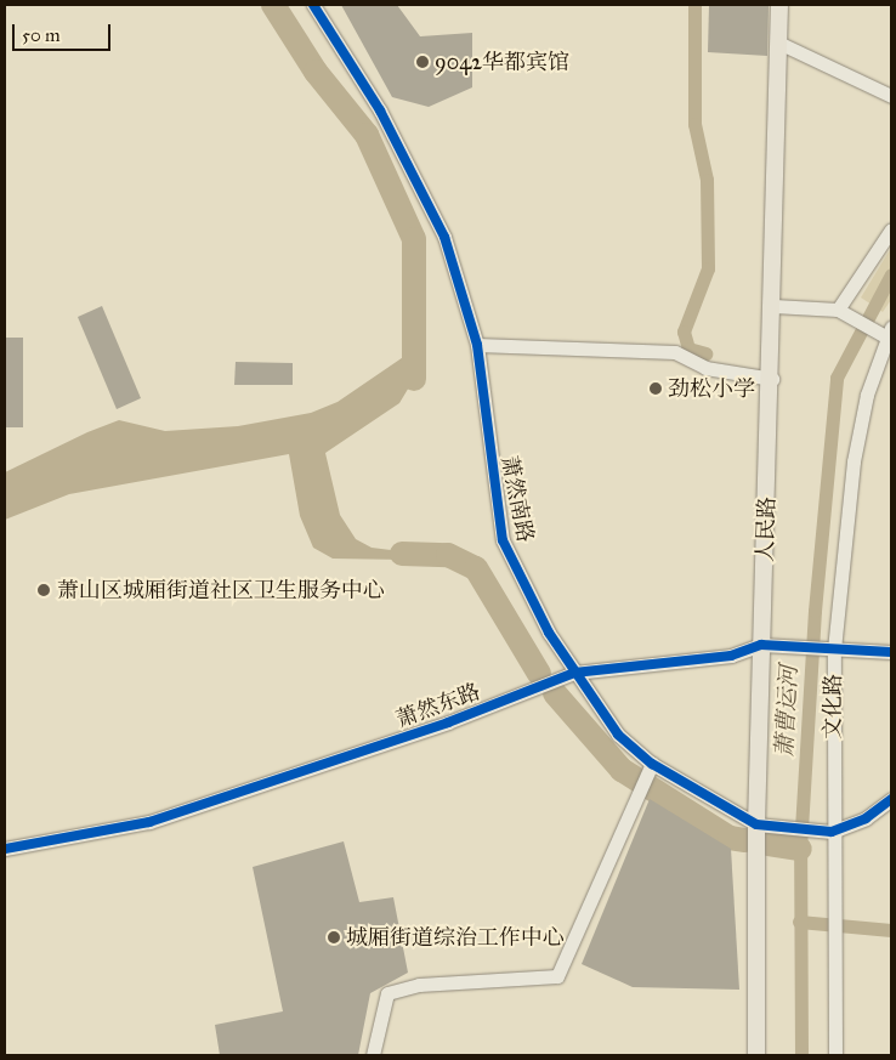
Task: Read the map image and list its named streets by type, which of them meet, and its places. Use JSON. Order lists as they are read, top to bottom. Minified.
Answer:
{"streets":{"main road":["人民路"],"street":["萧然南路","萧然东路","文化路"]},"crossings":[["萧然南路","人民路"],["萧然南路","萧然东路"],["萧然南路","文化路"],["人民路","萧然东路"],["萧然东路","文化路"]],"water":["萧曹运河"],"places":["9042华都宾馆","劲松小学","萧山区城厢街道社区卫生服务中心","城厢街道综治工作中心"],"scale_bar":"50 m"}
